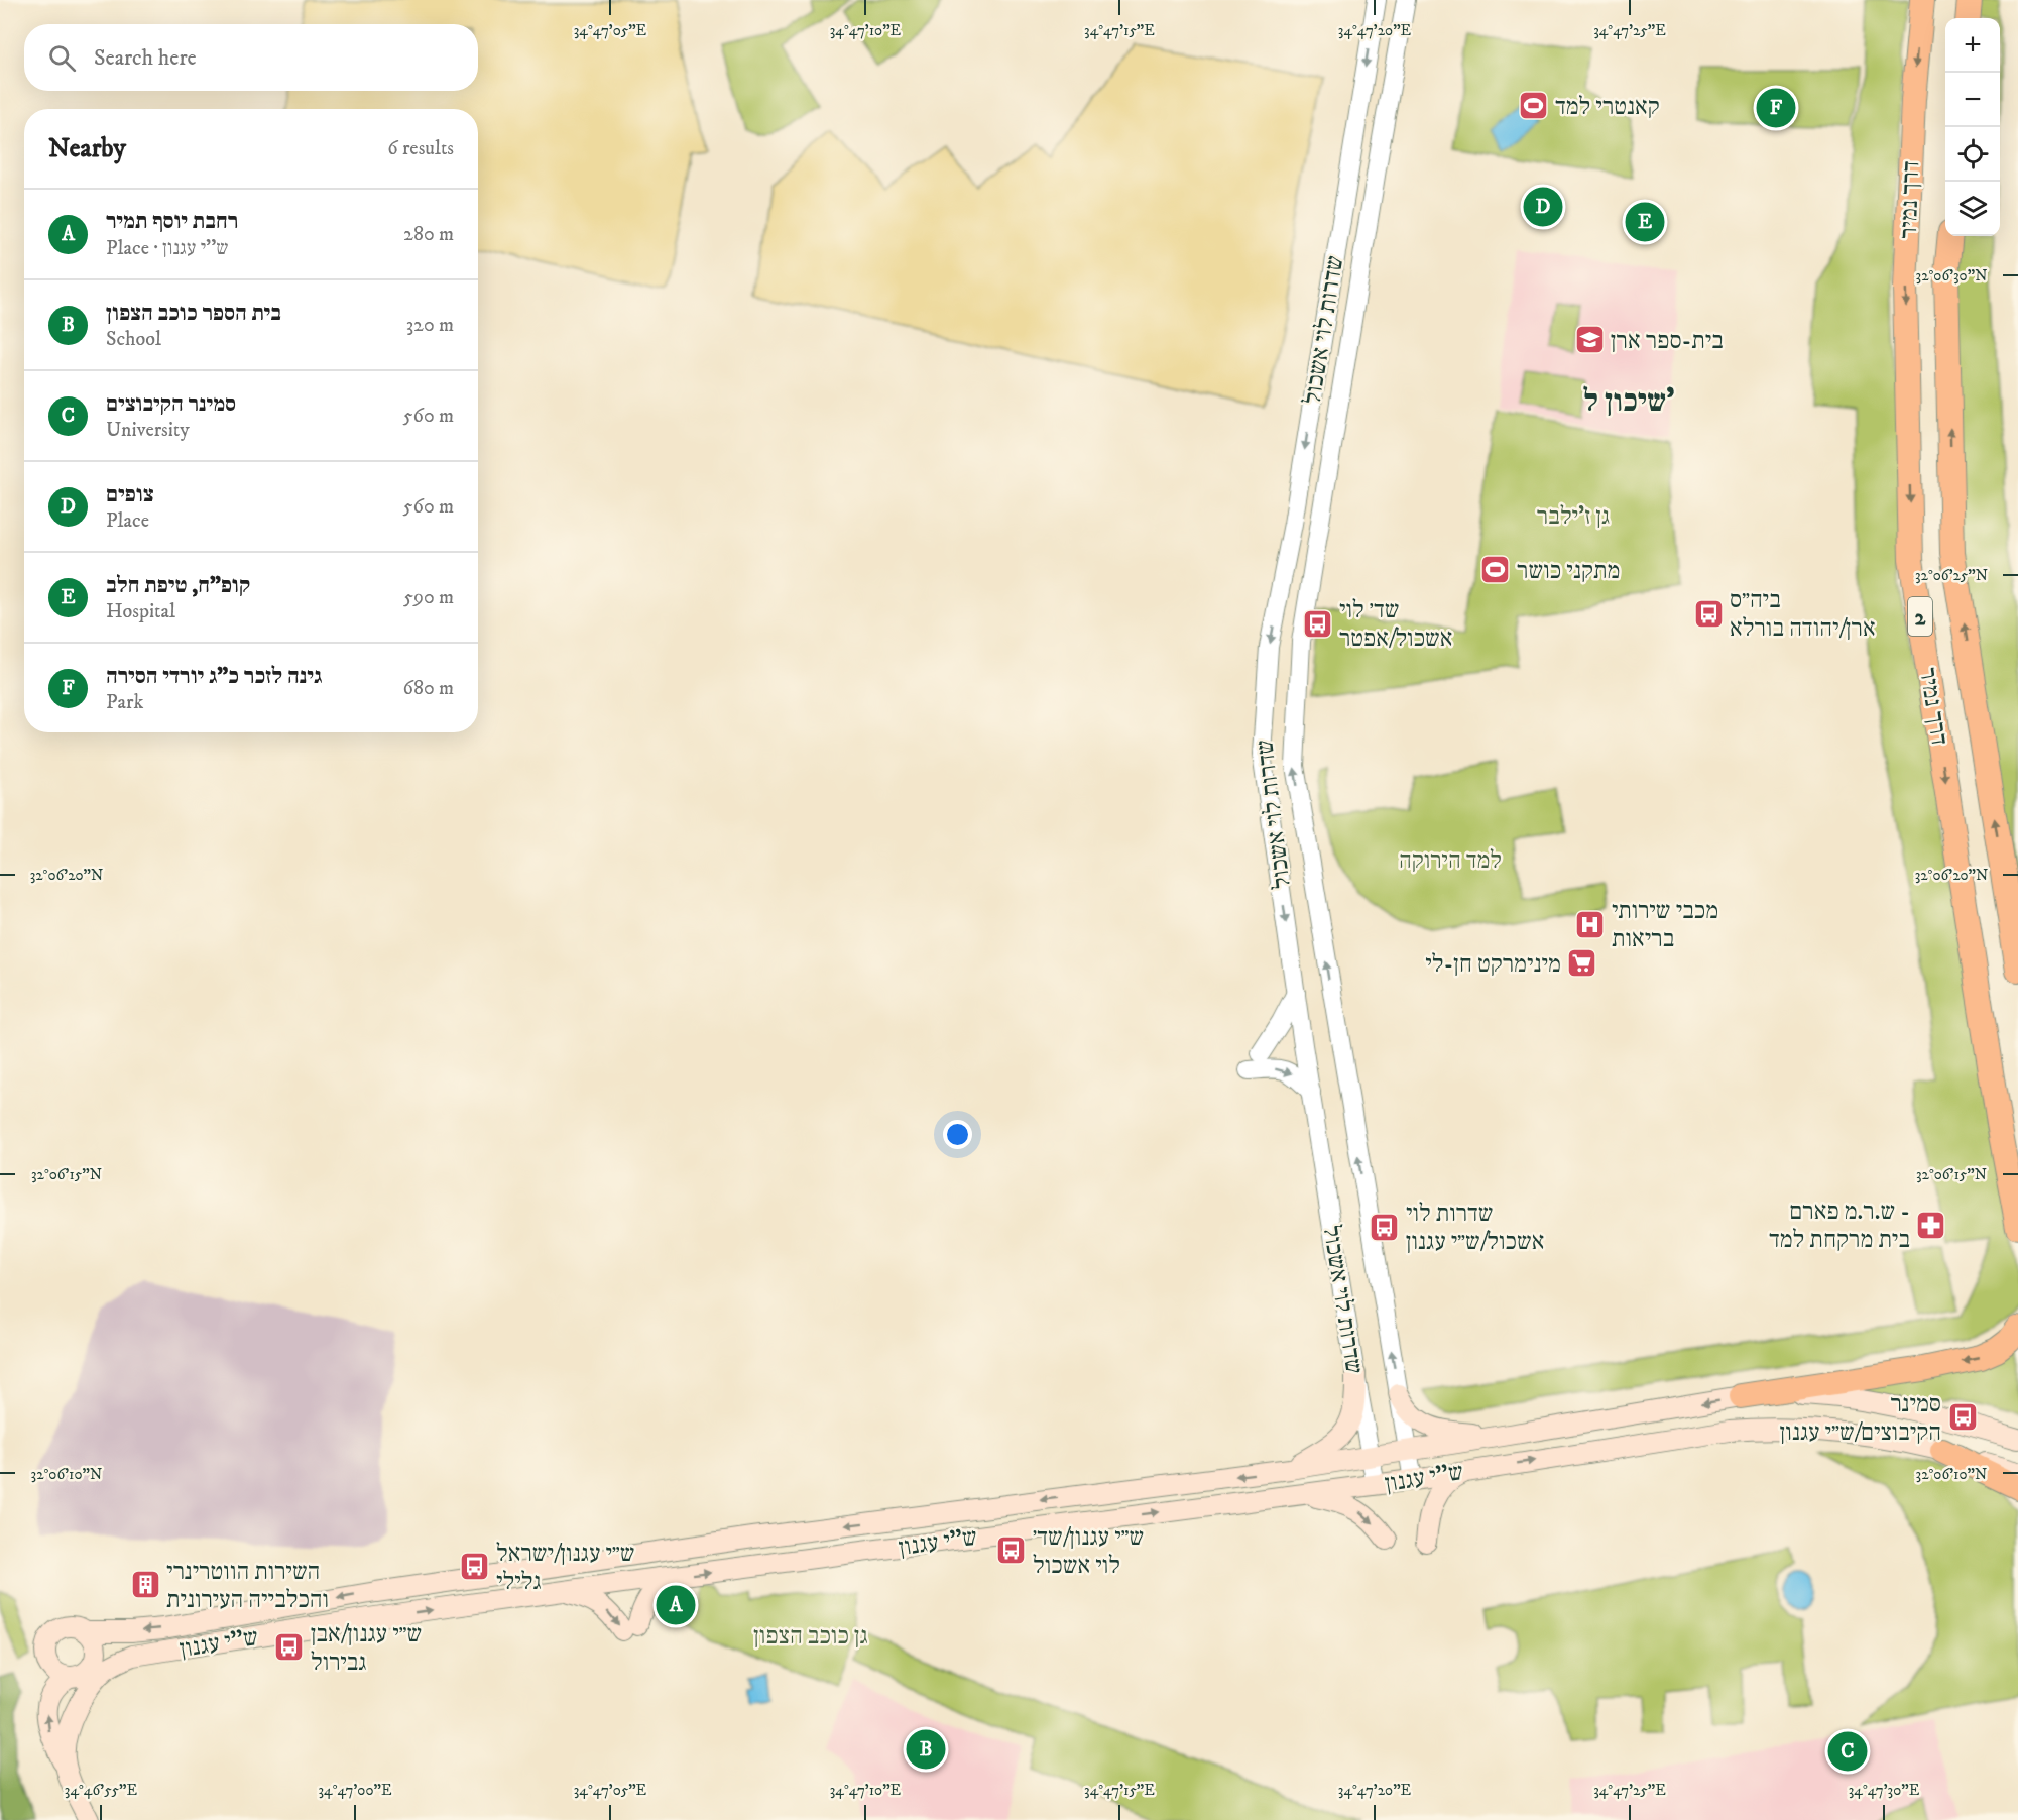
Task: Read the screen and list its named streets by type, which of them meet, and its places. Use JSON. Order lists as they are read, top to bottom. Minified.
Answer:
{"streets":{"highway":["דרך נמיר","2"],"main road":["ש''י עגנון"],"street":["שדרות לוי אשכול"]},"crossings":[["שדרות לוי אשכול","ש''י עגנון"]],"districts":["שיכון ל'"],"parks":["גן ז'ילבר","למד הירוקה","גן כוכב הצפון"],"places":{"sports":["קאנטרי למד","מתקני כושר"],"school or university":["בית-ספר ארן"],"bus stop":["ביה״ס ארן/יהודה בורלא","שד׳ לוי אשכול/אפטר","שדרות לוי אשכול/ש״י עגנון","סמינר הקיבוצים/ש״י עגנון","ש״י עגנון/שד׳ לוי אשכול","ש״י עגנון/ישראל גלילי","ש״י עגנון/אבן גבירול"],"hospital":["מכבי שירותי בריאות"],"supermarket":["מינימרקט חן-לי"],"pharmacy":["ש.ר.מ פארם - בית מרקחת למד"],"building":["השירות הווטרינרי והכלבייה העירונית"]},"page":{"map_buttons":["+","−"],"search":"Search here","pins":["F","D","E","A","B","C"],"heading":["Nearby","6 results"],"list":[{"mark":"A","name":"רחבת יוסף תמיר","note":"Place · ש''י עגנון","value":"280 m"},{"mark":"B","name":"בית הספר כוכב הצפון","note":"School","value":"320 m"},{"mark":"C","name":"סמינר הקיבוצים","note":"University","value":"560 m"},{"mark":"D","name":"צופים","note":"Place","value":"560 m"},{"mark":"E","name":"קופ\"ח, טיפת חלב","note":"Hospital","value":"590 m"},{"mark":"F","name":"גינה לזכר כ\"ג יורדי הסירה","note":"Park","value":"680 m"}]},"coordinates":["34°47'05\"E","34°47'10\"E","34°47'15\"E","34°47'20\"E","34°47'25\"E","32°06'30\"N","32°06'25\"N","32°06'20\"N","32°06'15\"N","32°06'10\"N","34°46'55\"E","34°47'00\"E","34°47'30\"E"]}
